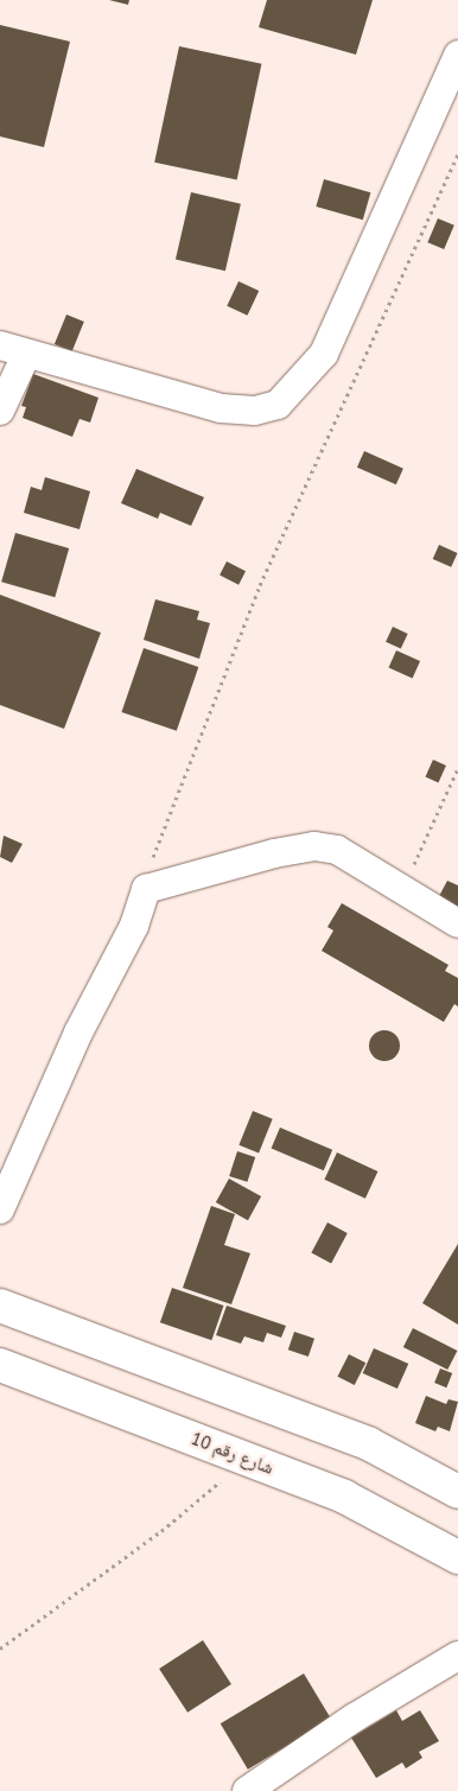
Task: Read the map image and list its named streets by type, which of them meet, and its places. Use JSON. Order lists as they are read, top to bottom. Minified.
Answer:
{"streets":{"main road":["شارع رقم 10"]}}
